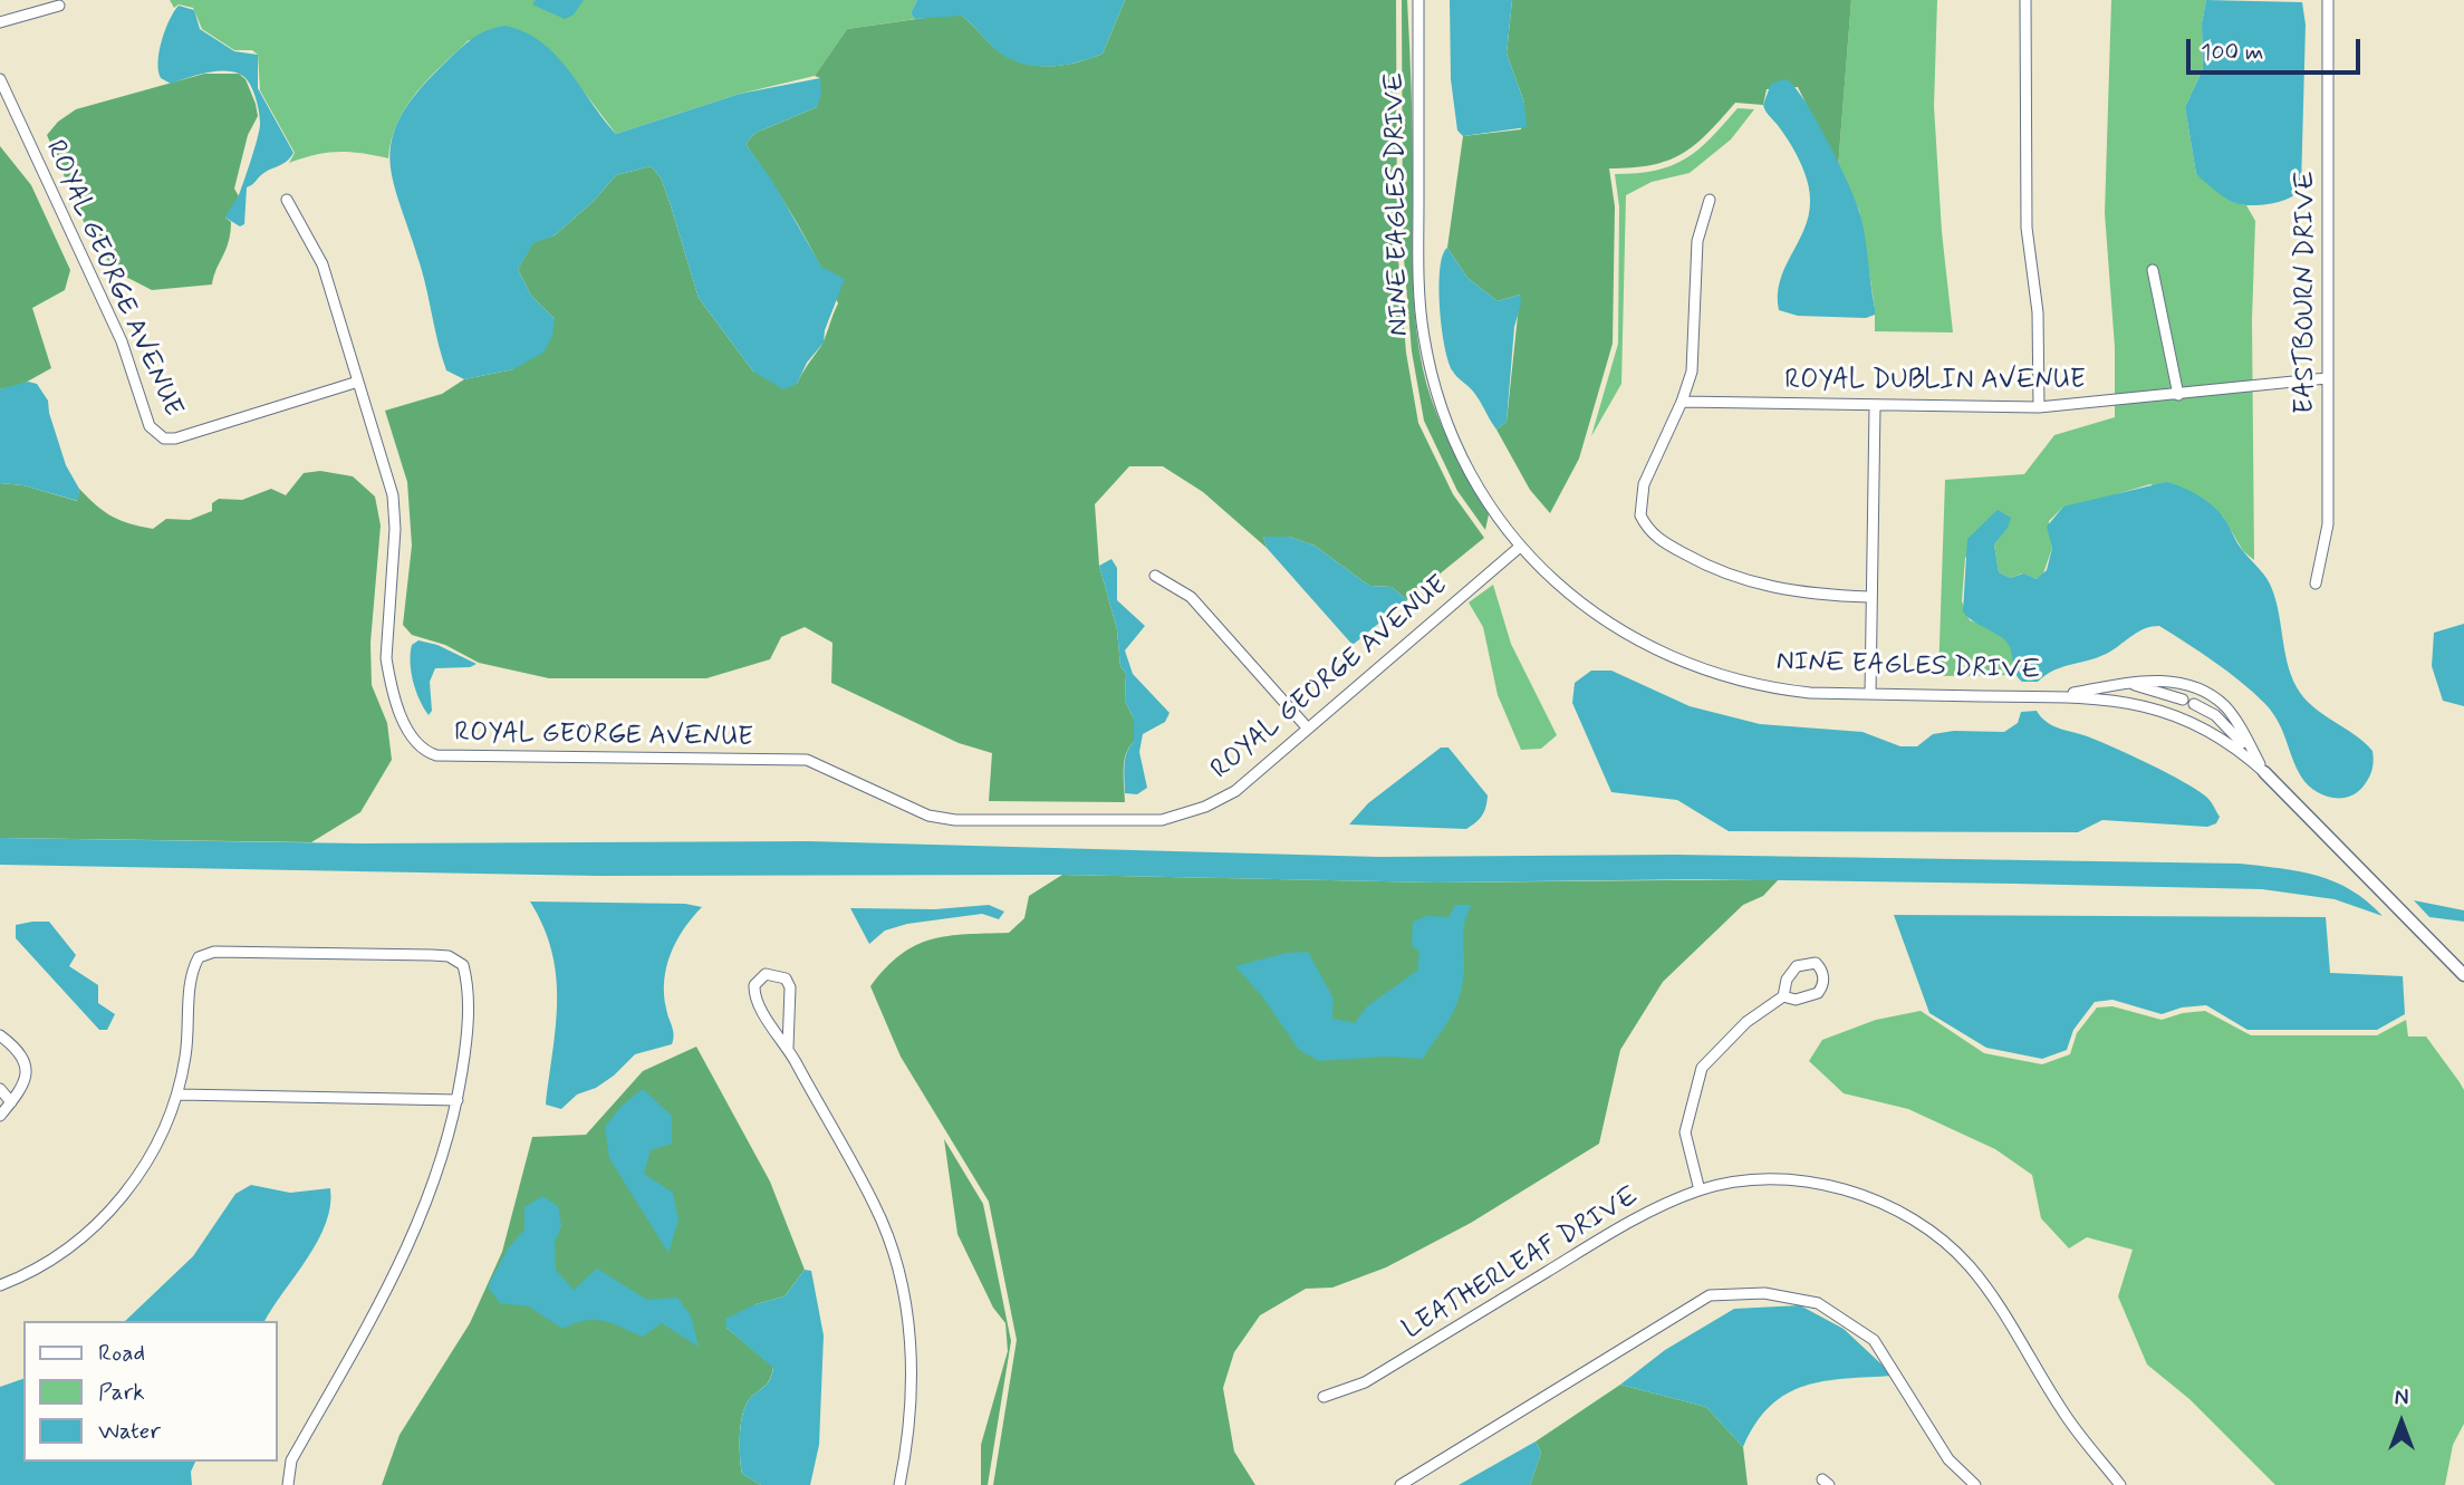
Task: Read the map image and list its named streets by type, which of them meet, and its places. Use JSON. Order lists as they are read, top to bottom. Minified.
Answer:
{"streets":{"street":["NINE EAGLES DRIVE","ROYAL GEORGE AVENUE","EASTBOURN DRIVE","ROYAL DUBLIN AVENUE","LEATHERLEAF DRIVE"]},"crossings":[["NINE EAGLES DRIVE","ROYAL GEORGE AVENUE"],["EASTBOURN DRIVE","ROYAL DUBLIN AVENUE"]],"legend":["Road","Park","Water"],"scale_bar":"100 m","north":"top"}
